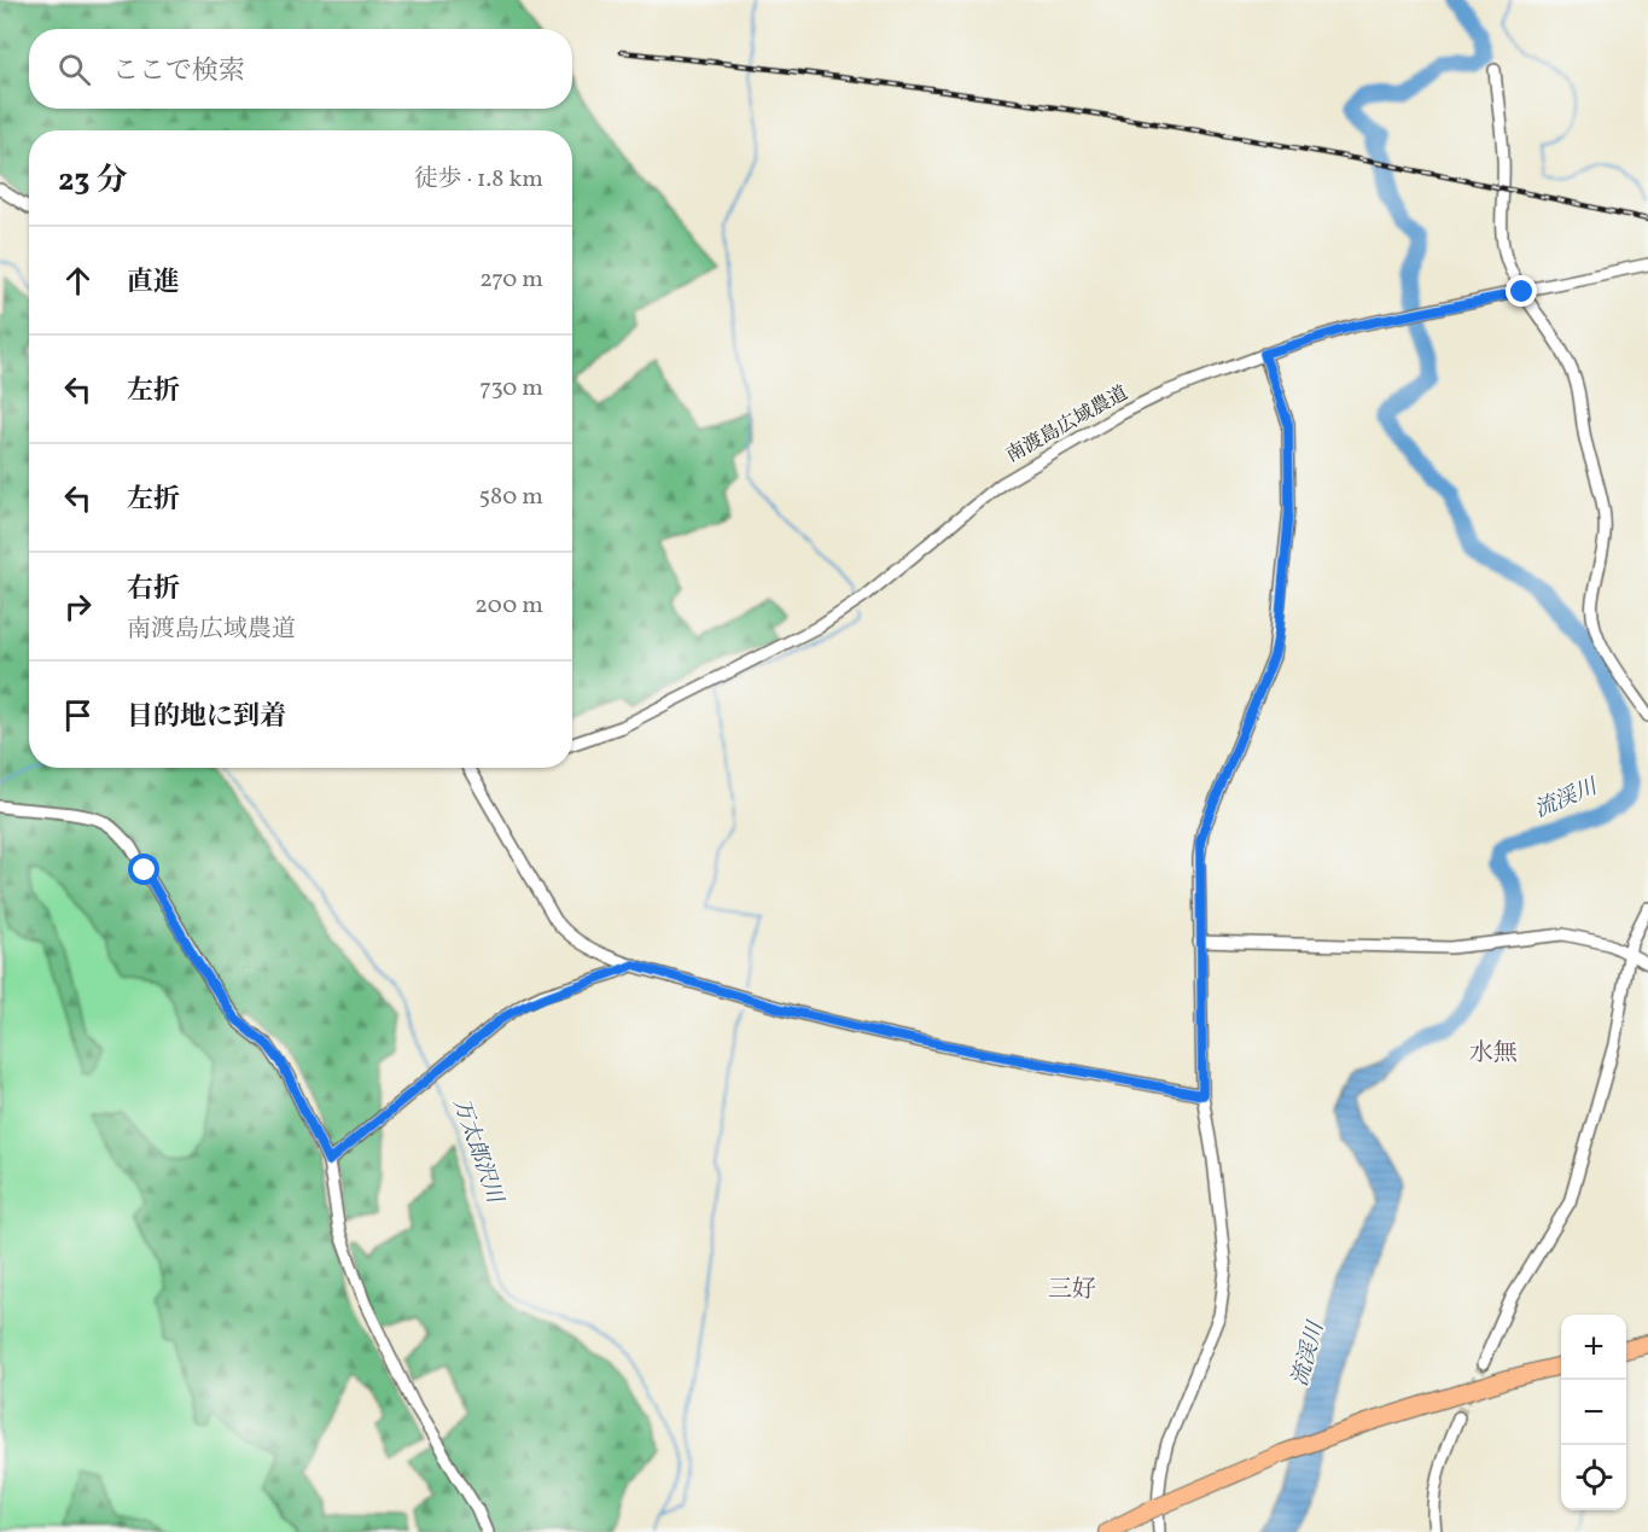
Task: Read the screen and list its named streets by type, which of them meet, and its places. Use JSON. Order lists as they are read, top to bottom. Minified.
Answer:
{"streets":{"street":["南渡島広域農道"]},"districts":["水無","三好"],"water":["流渓川","万太郎沢川"],"page":{"search":"ここで検索","heading":["23 分","徒歩 · 1.8 km"],"list":[["直進","270 m"],["左折","730 m"],["左折","580 m"],["右折","南渡島広域農道","200 m"],"目的地に到着"],"map_buttons":["+","−"]}}
